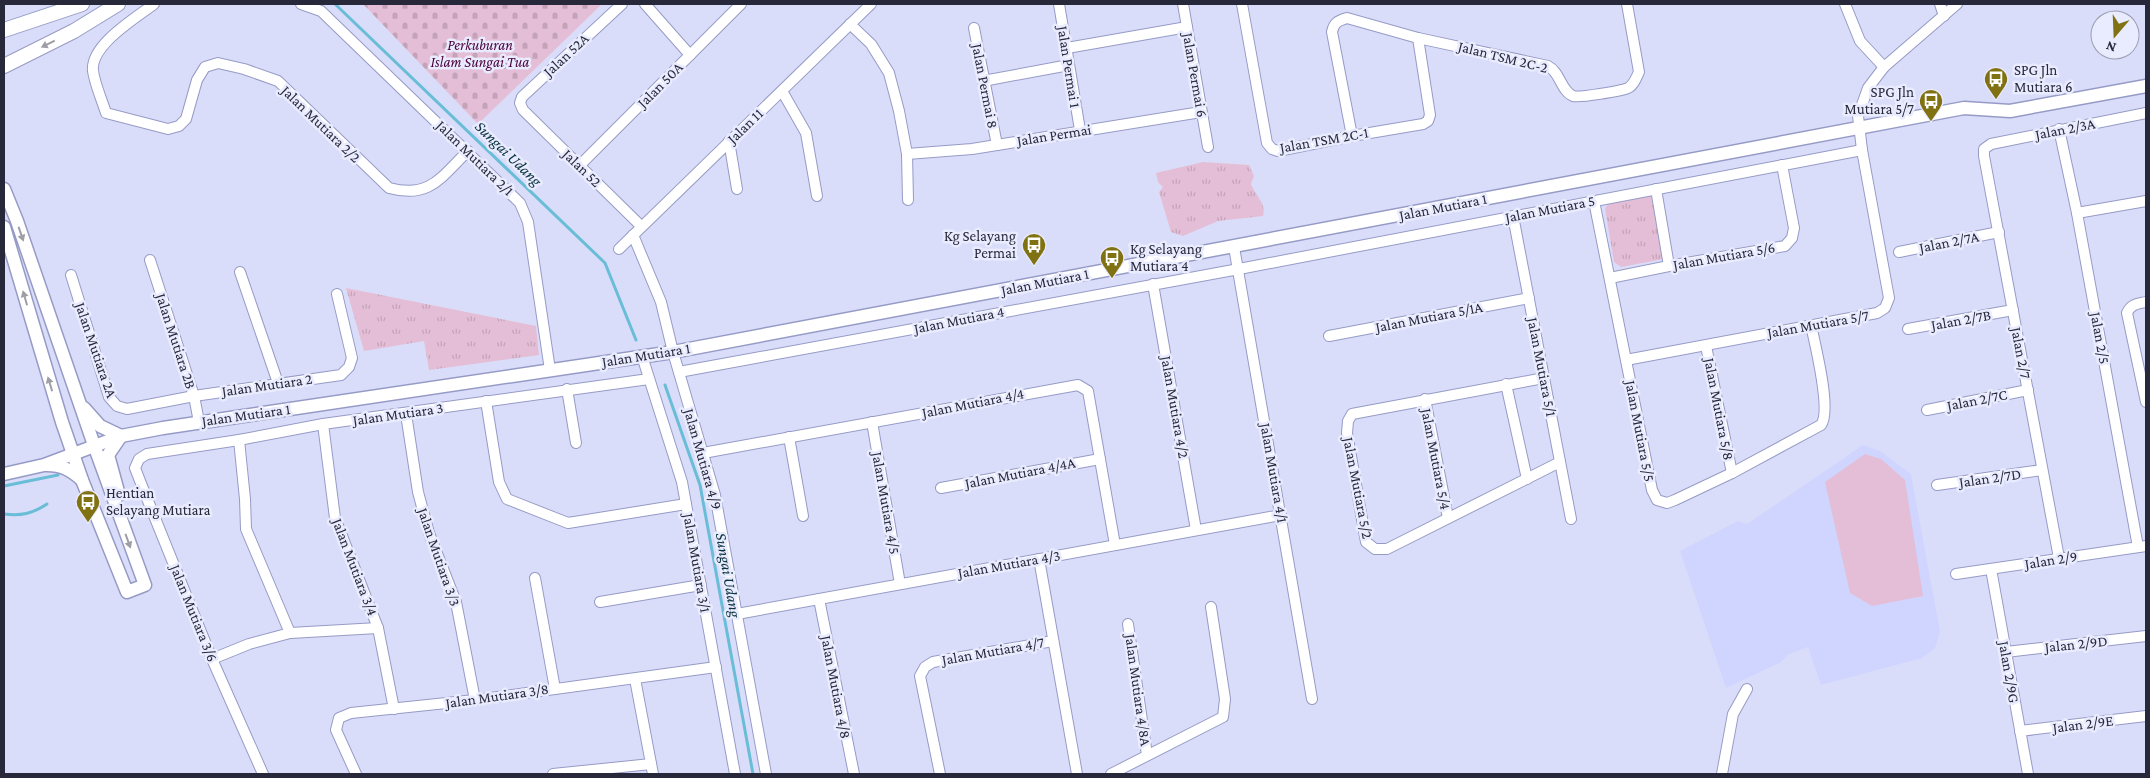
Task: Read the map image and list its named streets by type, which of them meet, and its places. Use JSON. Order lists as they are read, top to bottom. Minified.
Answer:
{"streets":{"street":["Jalan 52A","Jalan TSM 2C-2","Jalan Permai 1","Jalan Permai 6","Jalan 50A","Jalan Permai 8","Jalan Mutiara 2/2","Jalan 11","Jalan 2/3A","Jalan Permai","Jalan TSM 2C-1","Jalan Mutiara 2/1","Jalan 52","Jalan Mutiara 1","Jalan Mutiara 5","Jalan 2/7A","Jalan Mutiara 5/6","Jalan Mutiara 5/1A","Jalan Mutiara 4","Jalan 2/7B","Jalan Mutiara 5/7","Jalan 2/5","Jalan Mutiara 2B","Jalan Mutiara 2A","Jalan 2/7","Jalan Mutiara 5/1","Jalan Mutiara 2","Jalan 2/7C","Jalan Mutiara 4/4","Jalan Mutiara 4/2","Jalan Mutiara 5/8","Jalan Mutiara 3","Jalan Mutiara 5/5","Jalan Mutiara 4/9","Jalan Mutiara 5/4","Jalan Mutiara 4/4A","Jalan Mutiara 4/1","Jalan 2/7D","Jalan Mutiara 5/2","Jalan Mutiara 4/5","Jalan Mutiara 3/3","Jalan 2/9","Jalan Mutiara 3/1","Jalan Mutiara 4/3","Jalan Mutiara 3/4","Jalan Mutiara 3/6","Jalan 2/9D","Jalan Mutiara 4/7","Jalan 2/9G","Jalan Mutiara 4/8","Jalan Mutiara 4/8A","Jalan Mutiara 3/8","Jalan 2/9E"]},"crossings":[["Jalan 52A","Jalan 52"],["Jalan TSM 2C-2","Jalan TSM 2C-1"],["Jalan Permai 1","Jalan Permai"],["Jalan Permai 6","Jalan Permai"],["Jalan 50A","Jalan 52"],["Jalan Permai 8","Jalan Permai"],["Jalan Mutiara 2/2","Jalan Mutiara 2/1"],["Jalan 11","Jalan 52"],["Jalan 11","Jalan Mutiara 4/9"],["Jalan 2/3A","Jalan 2/5"],["Jalan 2/3A","Jalan 2/7"],["Jalan Mutiara 2/1","Jalan Mutiara 1"],["Jalan Mutiara 1","Jalan Mutiara 5/7"],["Jalan Mutiara 1","Jalan Mutiara 2B"],["Jalan Mutiara 1","Jalan Mutiara 4/9"],["Jalan Mutiara 1","Jalan Mutiara 4/1"],["Jalan Mutiara 1","Jalan Mutiara 3/1"],["Jalan Mutiara 5","Jalan Mutiara 5/6"],["Jalan Mutiara 5","Jalan Mutiara 4"],["Jalan Mutiara 5","Jalan Mutiara 5/7"],["Jalan Mutiara 5","Jalan Mutiara 5/1"],["Jalan Mutiara 5","Jalan Mutiara 5/5"],["Jalan Mutiara 5","Jalan Mutiara 4/1"],["Jalan 2/7A","Jalan 2/7"],["Jalan Mutiara 5/6","Jalan Mutiara 5/5"],["Jalan Mutiara 5/1A","Jalan Mutiara 5/1"],["Jalan Mutiara 4","Jalan Mutiara 4/2"],["Jalan Mutiara 4","Jalan Mutiara 4/9"],["Jalan Mutiara 4","Jalan Mutiara 4/1"],["Jalan 2/7B","Jalan 2/7"],["Jalan Mutiara 5/7","Jalan Mutiara 5/8"],["Jalan Mutiara 5/7","Jalan Mutiara 5/5"],["Jalan 2/5","Jalan 2/9"],["Jalan Mutiara 2B","Jalan Mutiara 2A"],["Jalan Mutiara 2B","Jalan Mutiara 2"],["Jalan Mutiara 2A","Jalan Mutiara 2"],["Jalan 2/7","Jalan 2/7C"],["Jalan 2/7","Jalan 2/7D"],["Jalan 2/7","Jalan 2/9"],["Jalan Mutiara 5/1","Jalan Mutiara 5/2"],["Jalan Mutiara 4/4","Jalan Mutiara 4/9"],["Jalan Mutiara 4/4","Jalan Mutiara 4/4A"],["Jalan Mutiara 4/4","Jalan Mutiara 4/5"],["Jalan Mutiara 4/4","Jalan Mutiara 4/3"],["Jalan Mutiara 4/2","Jalan Mutiara 4/3"],["Jalan Mutiara 5/8","Jalan Mutiara 5/5"],["Jalan Mutiara 3","Jalan Mutiara 3/3"],["Jalan Mutiara 3","Jalan Mutiara 3/1"],["Jalan Mutiara 3","Jalan Mutiara 3/4"],["Jalan Mutiara 3","Jalan Mutiara 3/6"],["Jalan Mutiara 4/9","Jalan Mutiara 4/3"],["Jalan Mutiara 5/4","Jalan Mutiara 5/2"],["Jalan Mutiara 4/1","Jalan Mutiara 4/3"],["Jalan Mutiara 4/5","Jalan Mutiara 4/3"],["Jalan Mutiara 3/3","Jalan Mutiara 3/8"],["Jalan 2/9","Jalan 2/9G"],["Jalan Mutiara 3/1","Jalan Mutiara 3/8"],["Jalan Mutiara 4/3","Jalan Mutiara 4/8"],["Jalan Mutiara 3/4","Jalan Mutiara 3/8"],["Jalan 2/9D","Jalan 2/9G"],["Jalan 2/9G","Jalan 2/9E"]],"water":["Sungai Udang"],"parks":["Perkuburan Islam Sungai Tua"],"places":{"bus stop":["SPG Jln Mutiara 6","SPG Jln Mutiara 5/7","Kg Selayang Permai","Kg Selayang Mutiara 4","Hentian Selayang Mutiara"]},"north":"bottom"}
